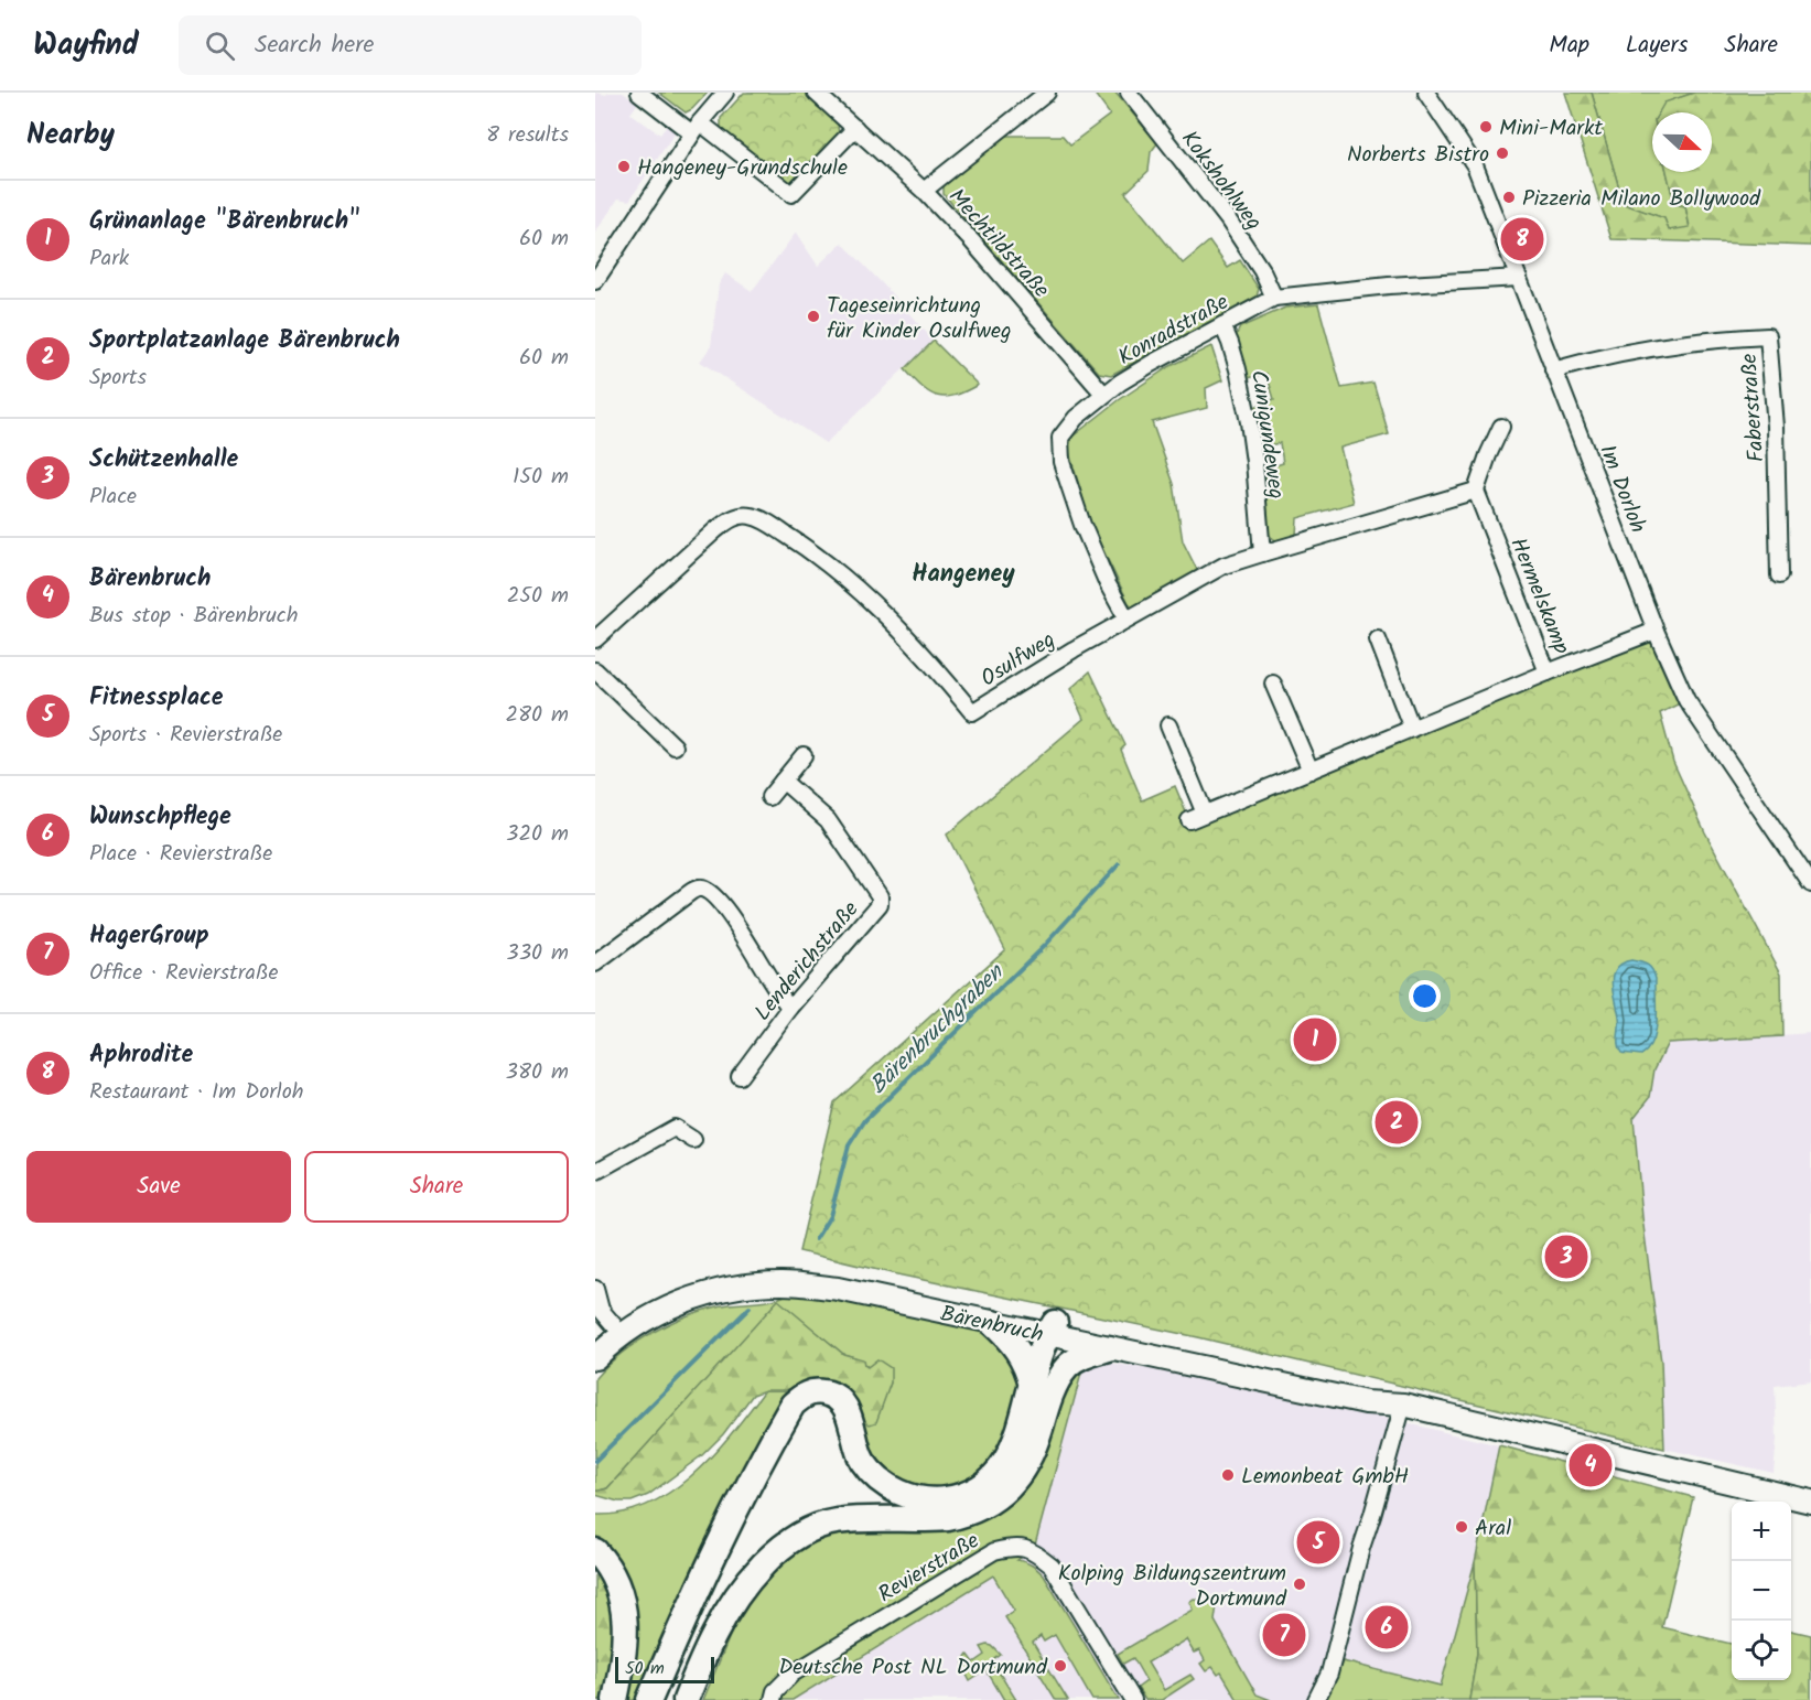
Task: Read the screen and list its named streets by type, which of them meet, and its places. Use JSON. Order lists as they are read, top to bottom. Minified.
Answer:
{"streets":{"main road":["Bärenbruch"],"street":["Kokshohlweg","Mechtildstraße","Konradstraße","Faberstraße","Cunigundeweg","Im Dorloh","Hermelskamp","Osulfweg","Lenderichstraße","Revierstraße"]},"crossings":[["Kokshohlweg","Konradstraße"],["Mechtildstraße","Konradstraße"],["Konradstraße","Cunigundeweg"],["Konradstraße","Im Dorloh"],["Konradstraße","Osulfweg"],["Faberstraße","Im Dorloh"],["Cunigundeweg","Osulfweg"],["Im Dorloh","Hermelskamp"],["Hermelskamp","Osulfweg"]],"districts":["Hangeney"],"water":["Bärenbruchgraben"],"places":["Mini-Markt","Norberts Bistro","Hangeney-Grundschule","Pizzeria Milano Bollywood","Tageseinrichtung für Kinder Osulfweg","Lemonbeat GmbH","Aral","Kolping Bildungszentrum Dortmund","Deutsche Post NL Dortmund"],"scale_bar":"50 m","north":"right","page":{"header":"Wayfind","search":"Search here","nav":["Map","Layers","Share"],"heading":["Nearby","8 results"],"list":[{"mark":"1","name":"Grünanlage \"Bärenbruch\"","note":"Park","value":"60 m"},{"mark":"2","name":"Sportplatzanlage Bärenbruch","note":"Sports","value":"60 m"},{"mark":"3","name":"Schützenhalle","note":"Place","value":"150 m"},{"mark":"4","name":"Bärenbruch","note":"Bus stop · Bärenbruch","value":"250 m"},{"mark":"5","name":"Fitnessplace","note":"Sports · Revierstraße","value":"280 m"},{"mark":"6","name":"Wunschpflege","note":"Place · Revierstraße","value":"320 m"},{"mark":"7","name":"HagerGroup","note":"Office · Revierstraße","value":"330 m"},{"mark":"8","name":"Aphrodite","note":"Restaurant · Im Dorloh","value":"380 m"}],"pins":["8","1","2","3","4","5","6","7"],"buttons":["Save","Share"],"map_buttons":["+","−"],"scale":"50 m"}}
